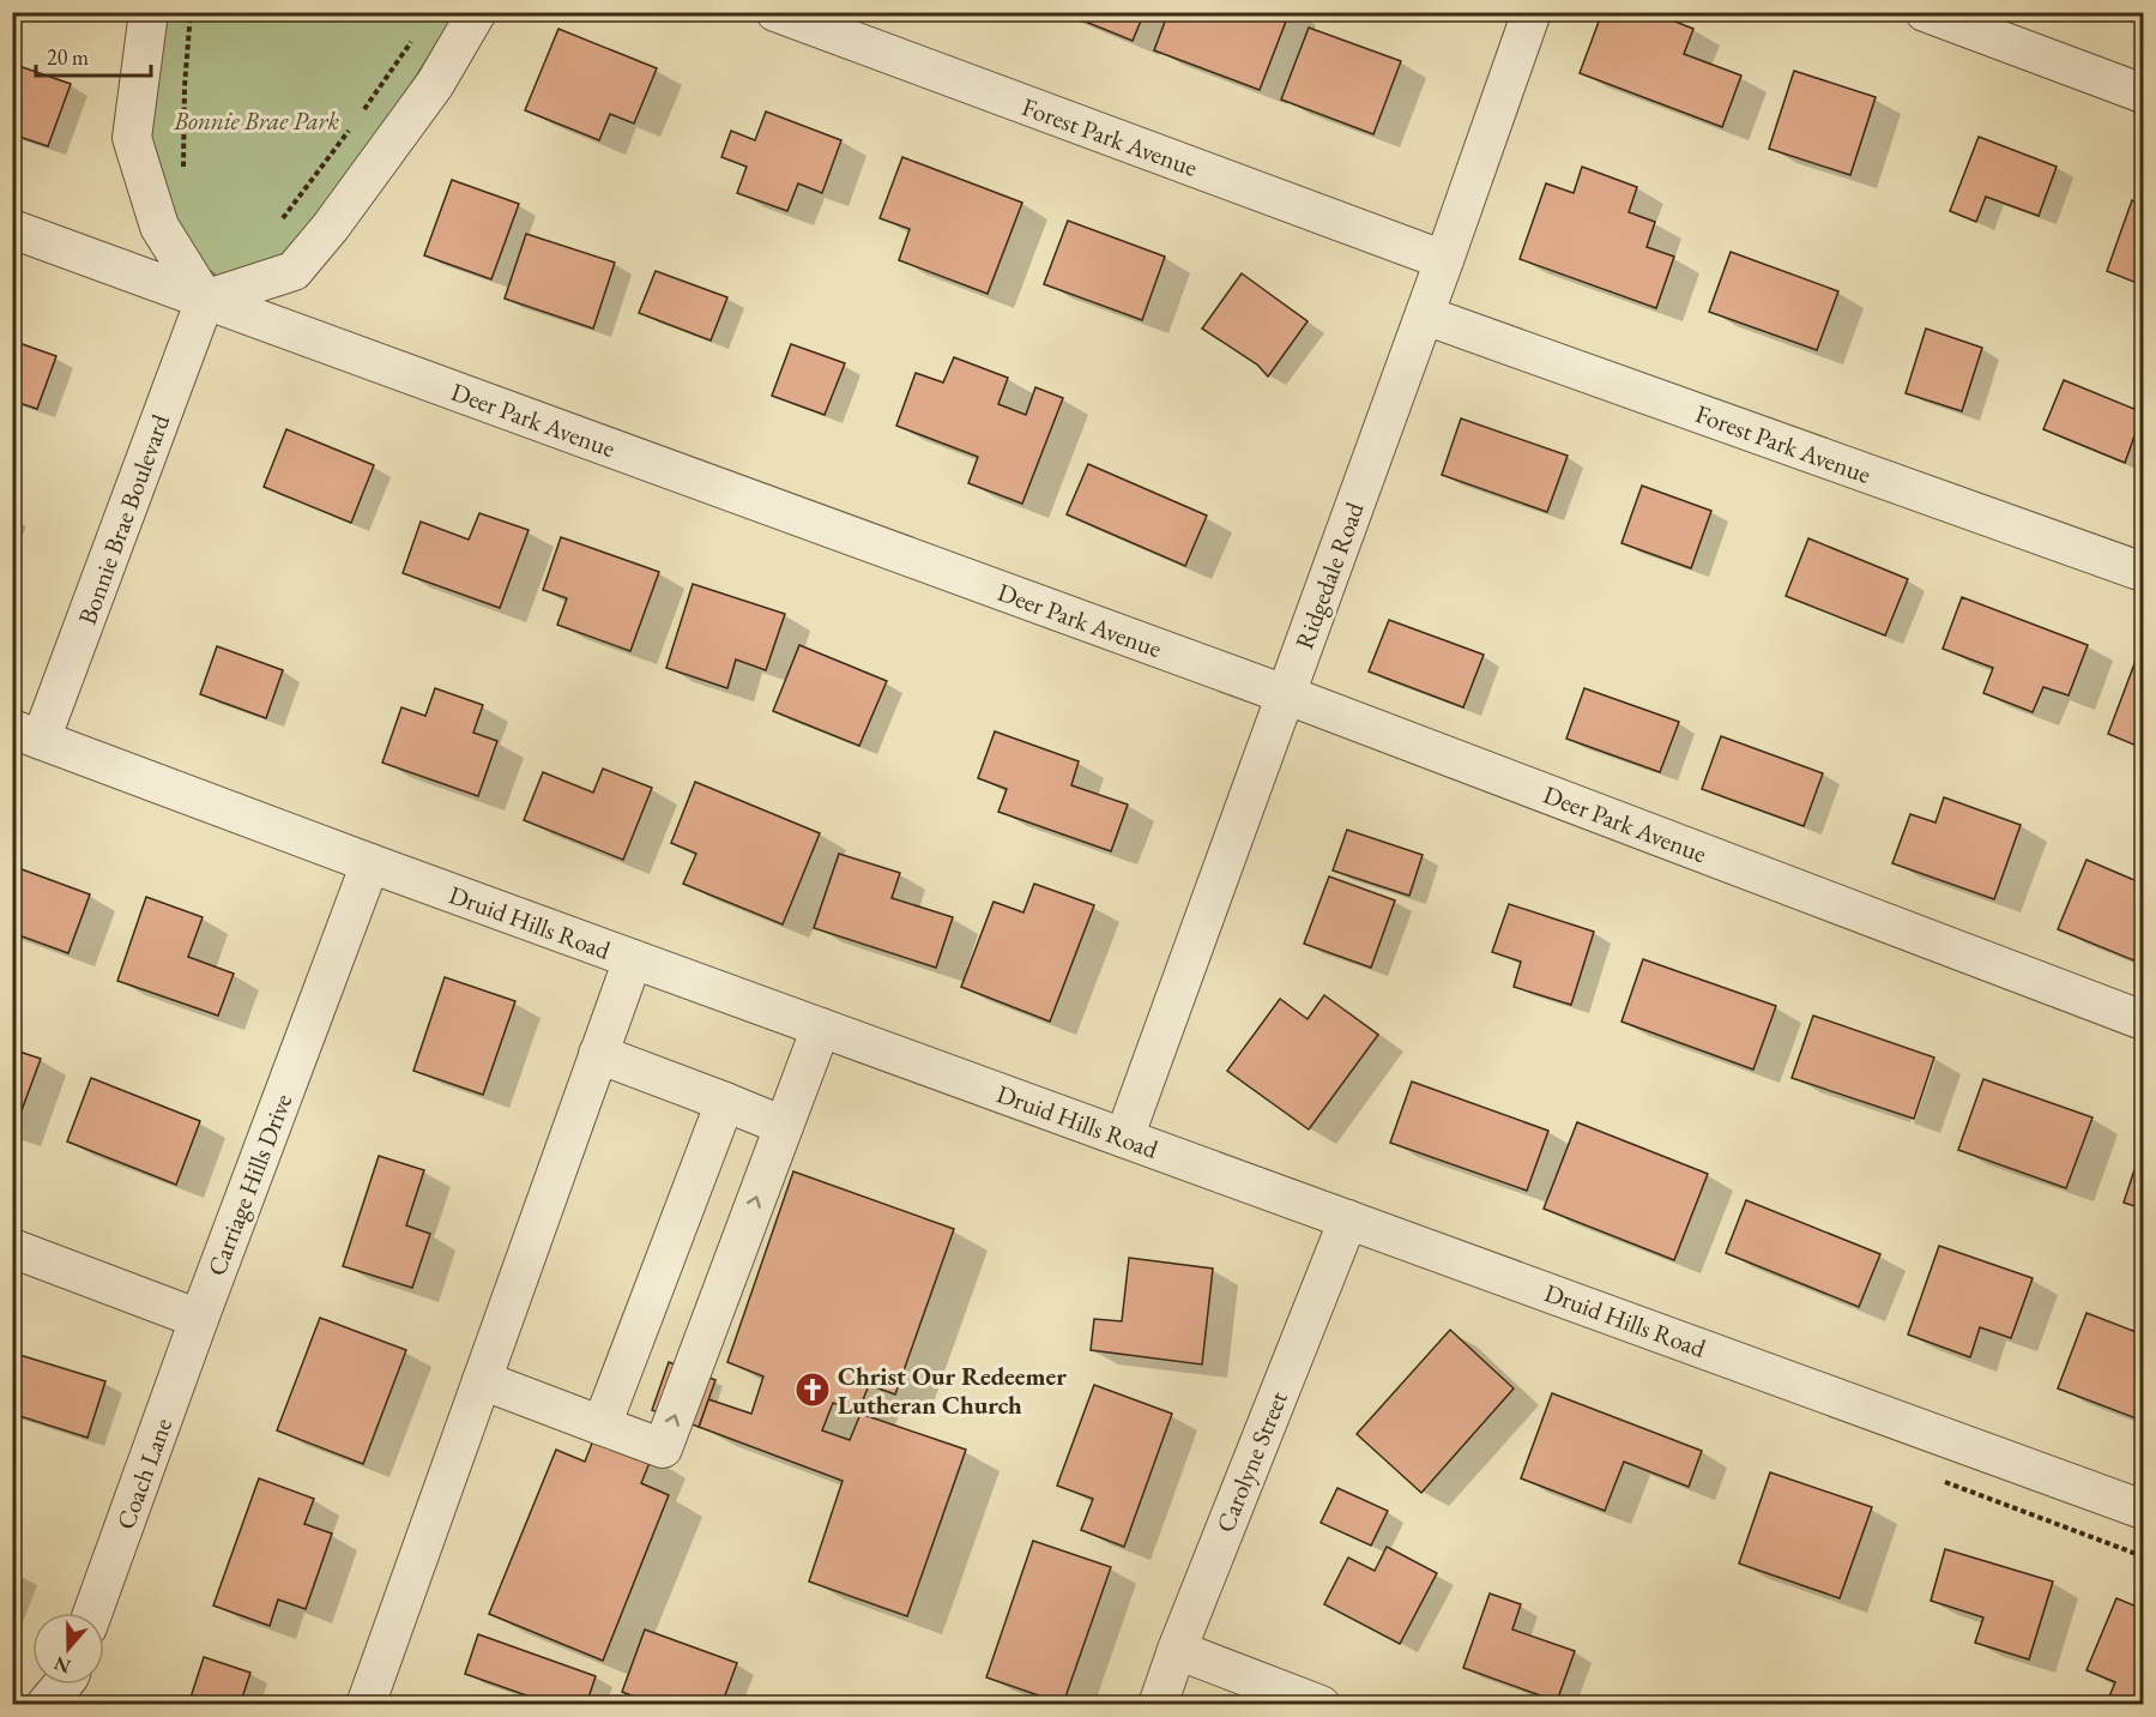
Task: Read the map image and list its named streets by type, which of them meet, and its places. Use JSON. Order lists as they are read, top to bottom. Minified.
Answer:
{"streets":{"street":["Forest Park Avenue","Deer Park Avenue","Bonnie Brae Boulevard","Ridgedale Road","Druid Hills Road","Carriage Hills Drive","Carolyne Street","Coach Lane"]},"crossings":[["Forest Park Avenue","Ridgedale Road"],["Deer Park Avenue","Bonnie Brae Boulevard"],["Deer Park Avenue","Ridgedale Road"],["Bonnie Brae Boulevard","Druid Hills Road"],["Ridgedale Road","Druid Hills Road"],["Druid Hills Road","Carriage Hills Drive"],["Druid Hills Road","Carolyne Street"],["Carriage Hills Drive","Coach Lane"]],"parks":["Bonnie Brae Park"],"places":{"church":["Christ Our Redeemer Lutheran Church"]},"scale_bar":"20 m","north":"bottom"}
